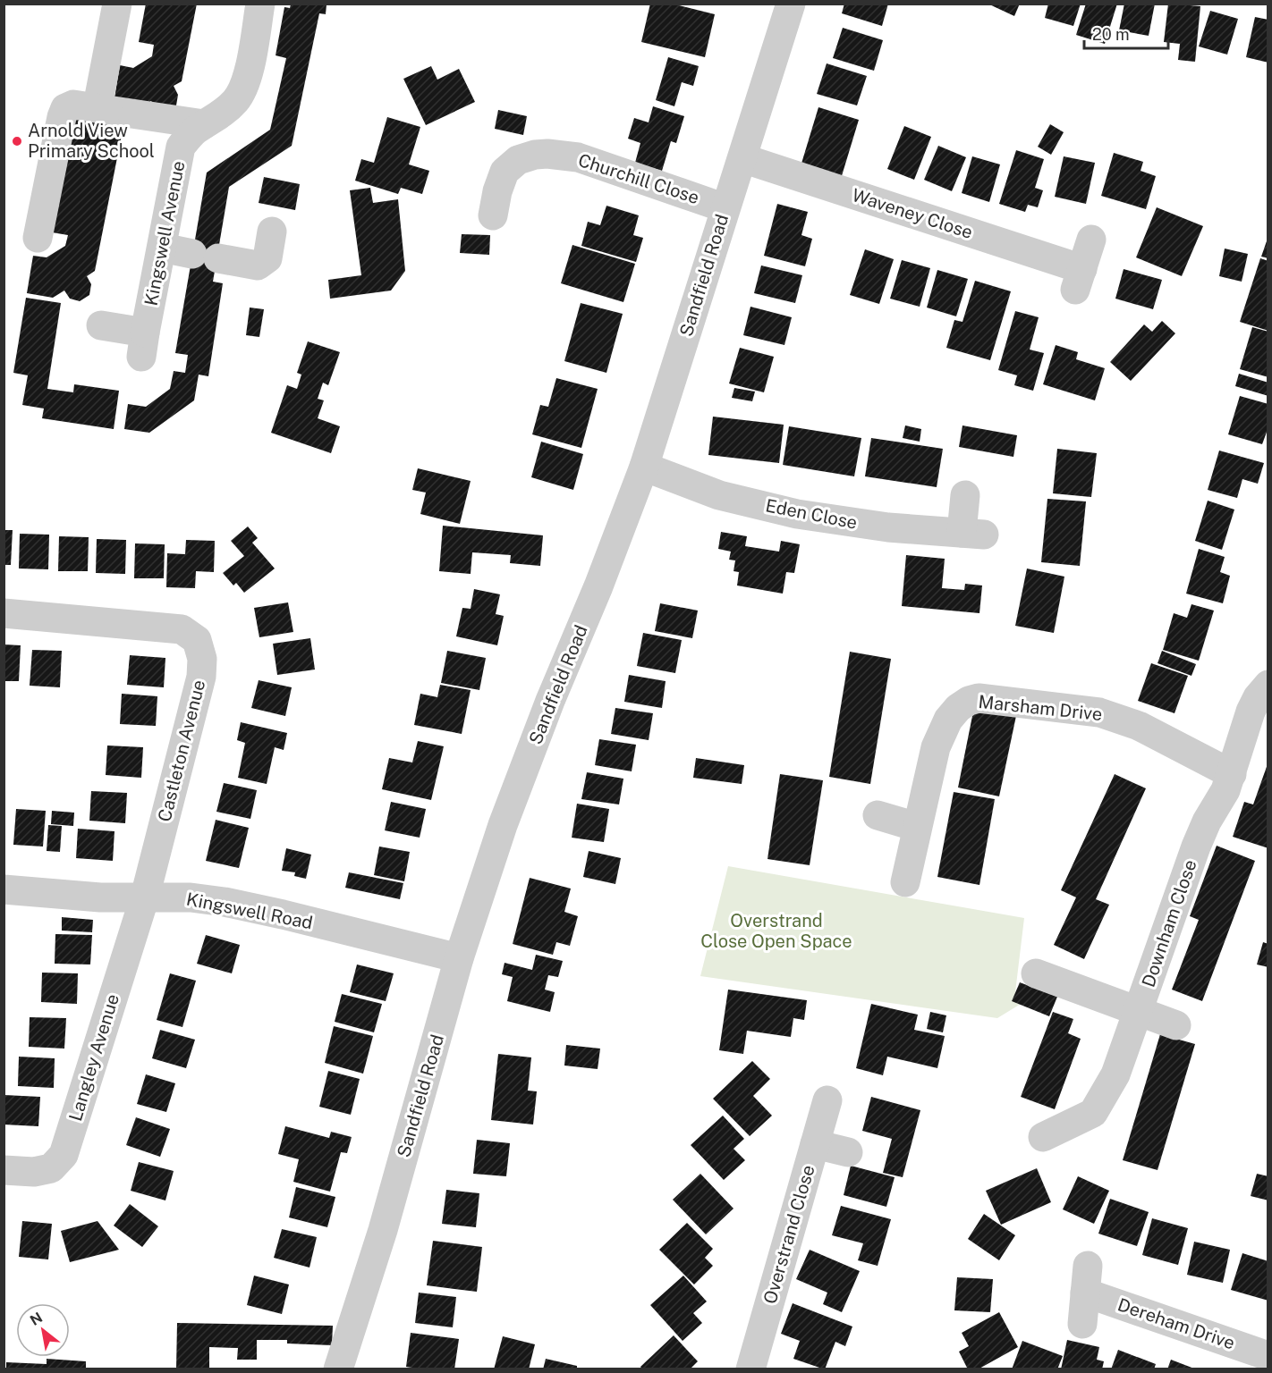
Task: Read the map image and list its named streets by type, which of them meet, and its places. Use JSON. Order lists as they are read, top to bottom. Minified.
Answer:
{"streets":{"street":["Churchill Close","Waveney Close","Kingswell Avenue","Sandfield Road","Eden Close","Marsham Drive","Castleton Avenue","Kingswell Road","Downham Close","Langley Avenue","Overstrand Close","Dereham Drive"]},"crossings":[["Churchill Close","Sandfield Road"],["Waveney Close","Sandfield Road"],["Sandfield Road","Eden Close"],["Sandfield Road","Kingswell Road"],["Marsham Drive","Downham Close"],["Castleton Avenue","Kingswell Road"],["Castleton Avenue","Langley Avenue"],["Kingswell Road","Langley Avenue"]],"parks":["Overstrand Close Open Space"],"places":["Arnold View Primary School"],"scale_bar":"20 m","north":"top left"}
